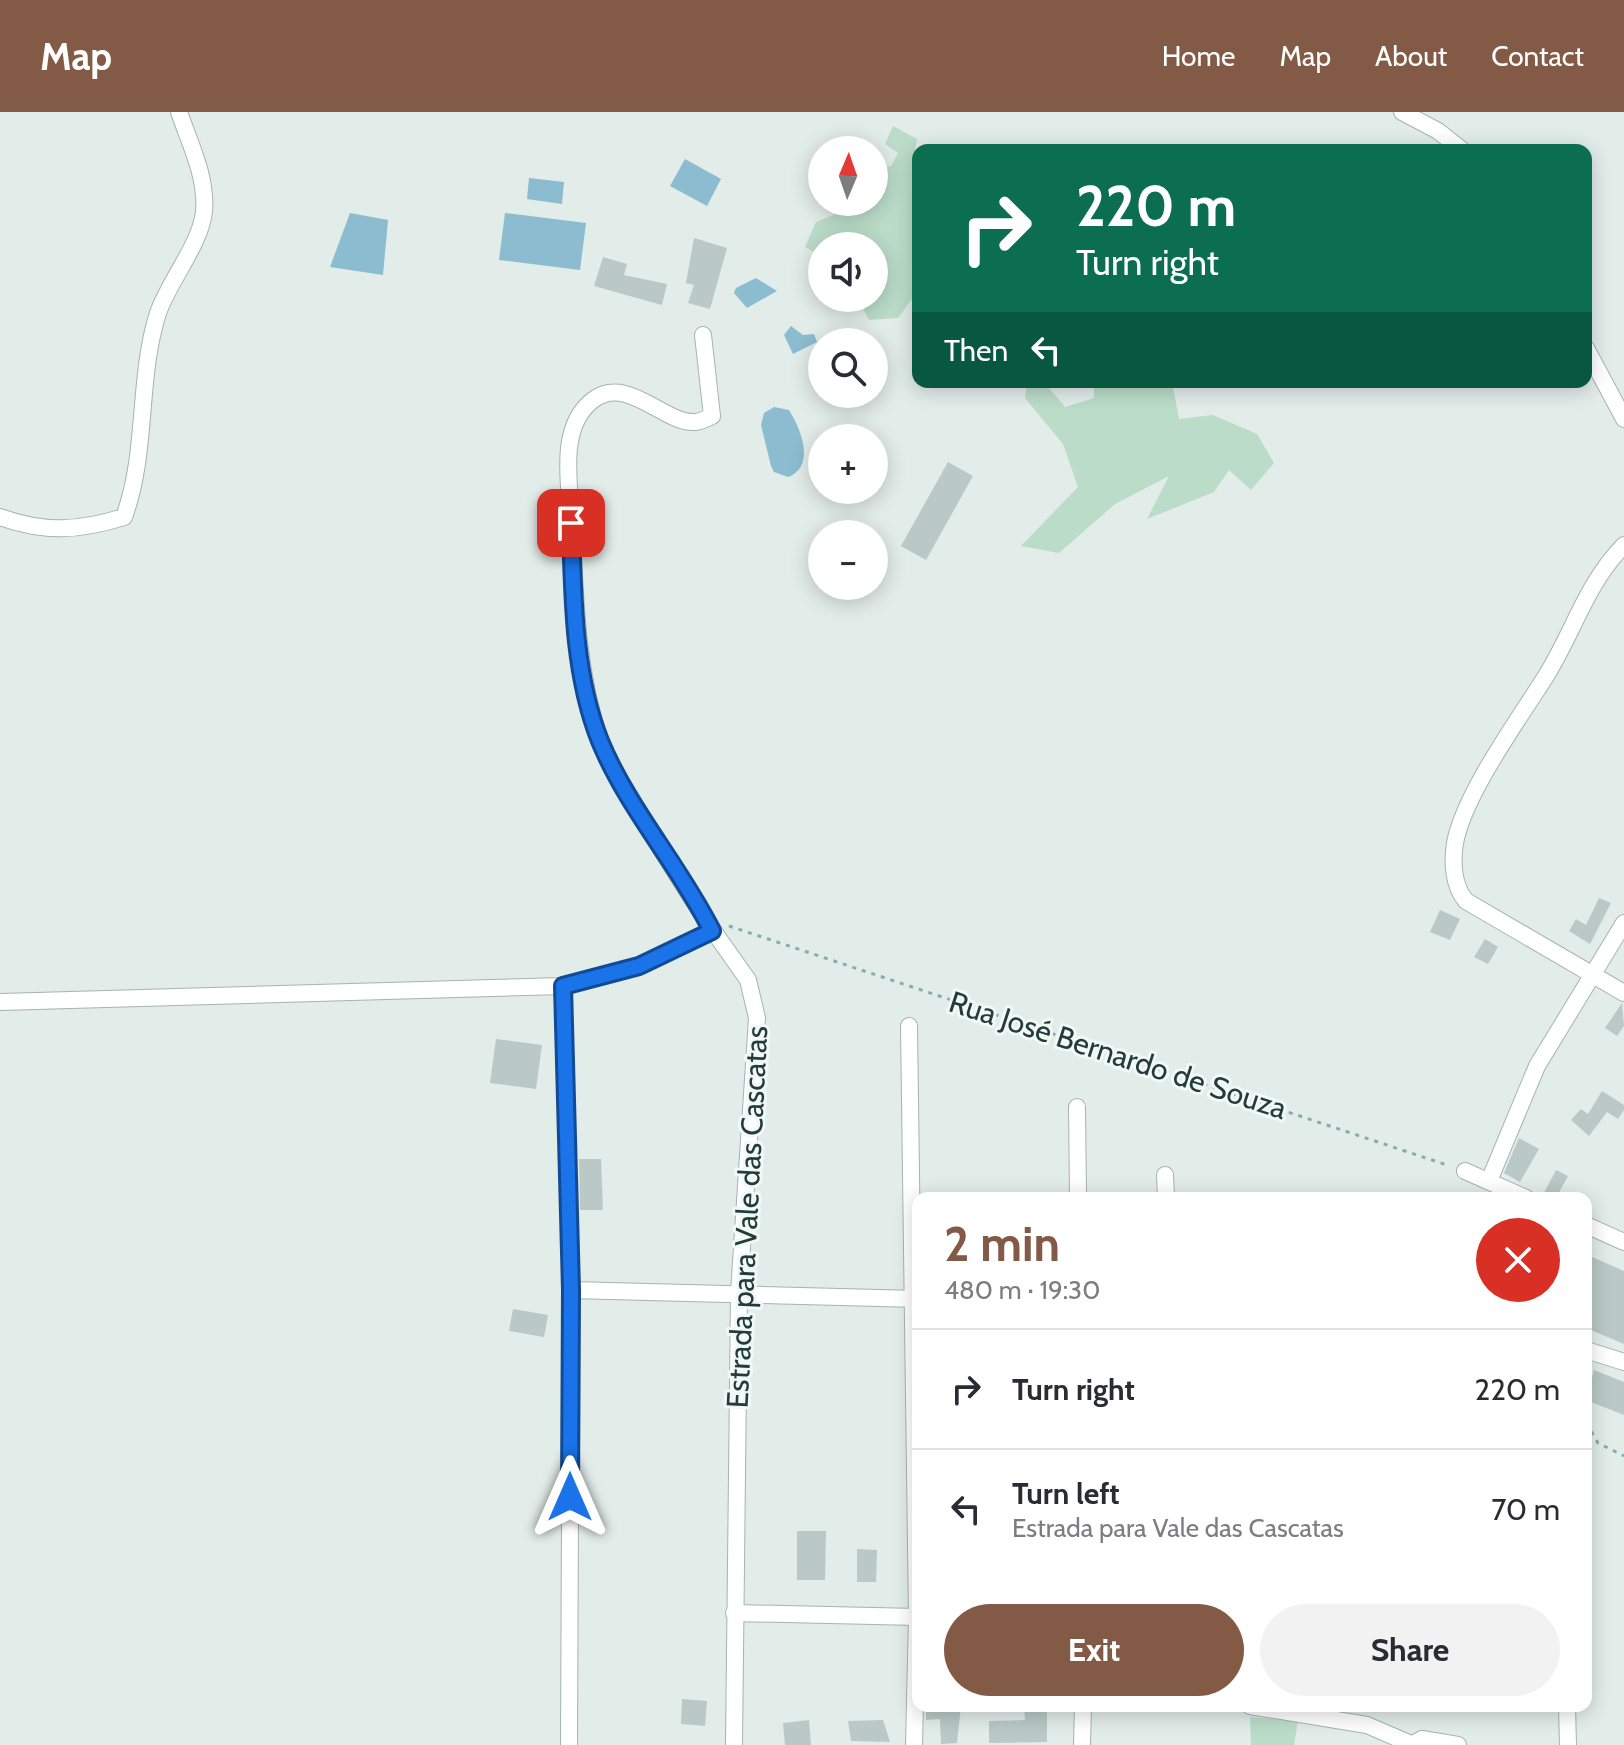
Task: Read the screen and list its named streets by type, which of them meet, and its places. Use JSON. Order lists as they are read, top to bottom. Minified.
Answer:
{"streets":{"street":["Estrada para Vale das Cascatas"],"path":["Rua José Bernardo de Souza"]},"crossings":[["Rua José Bernardo de Souza","Estrada para Vale das Cascatas"]],"north":"top","page":{"header":"Map","nav":["Home","Map","About","Contact"],"map_buttons":["+","−"],"turn":["220 m","Turn right"],"then":"Then","heading":["2 min","480 m · 19:30"],"list":[{"name":"Turn right","value":"220 m"},{"name":"Turn left","note":"Estrada para Vale das Cascatas","value":"70 m"}],"buttons":["Exit","Share"]}}
